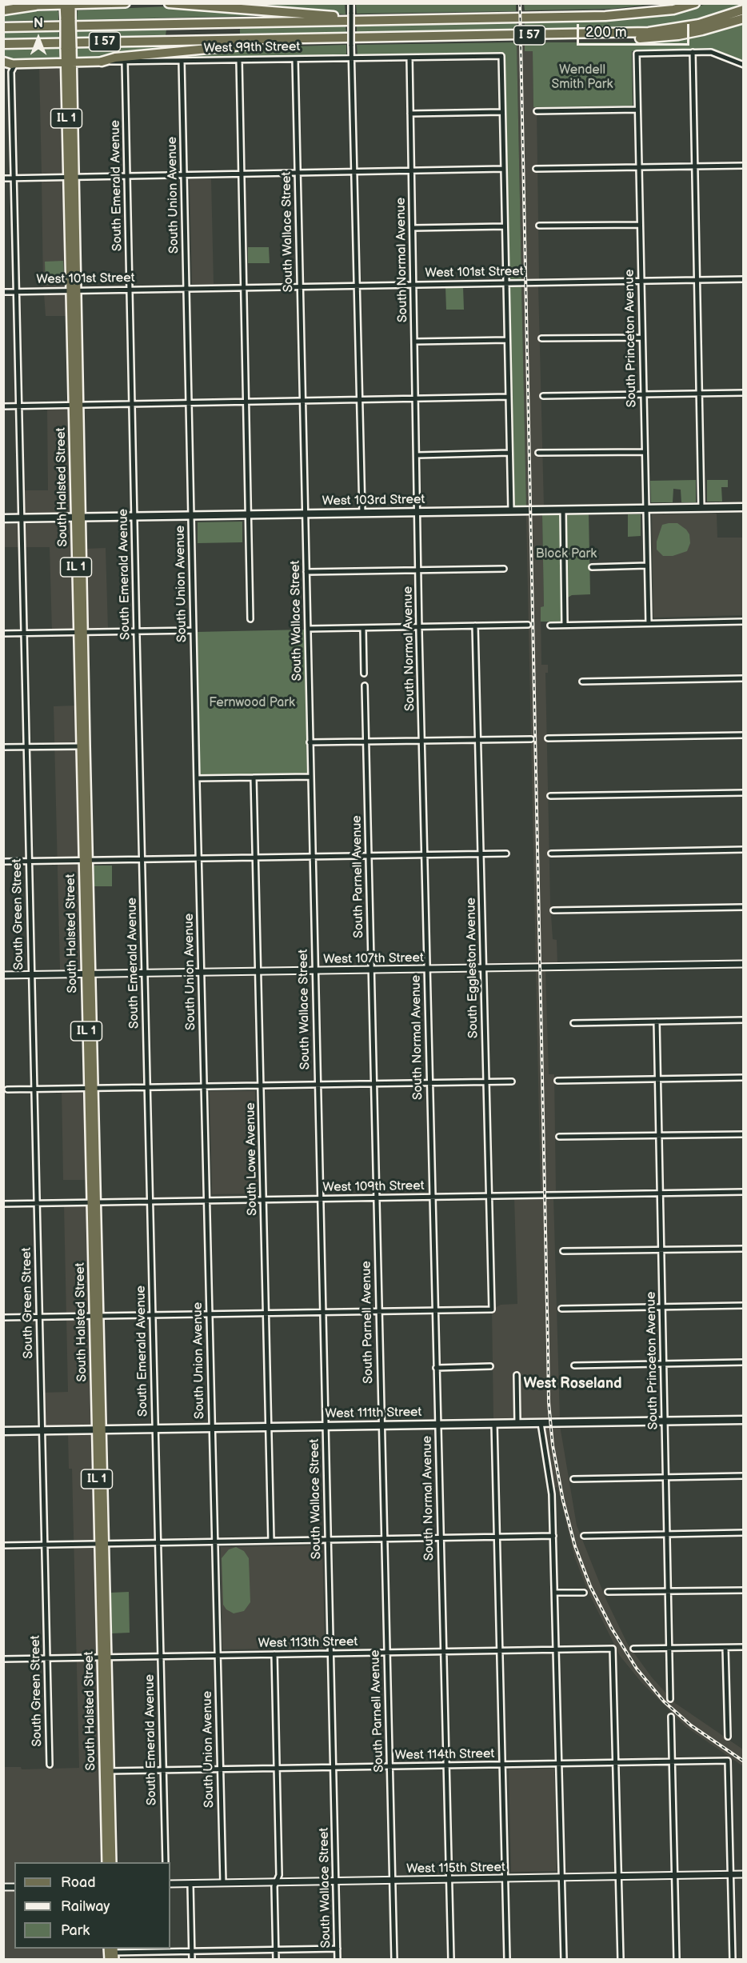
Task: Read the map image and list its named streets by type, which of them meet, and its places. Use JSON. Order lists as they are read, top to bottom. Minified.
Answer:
{"streets":{"highway":["I 57"],"main road":["West 99th Street","IL 1","South Halsted Street","West 103rd Street","West 111th Street"],"street":["South Emerald Avenue","South Union Avenue","South Wallace Street","South Normal Avenue","West 101st Street","South Princeton Avenue","South Parnell Avenue","South Green Street","West 107th Street","South Eggleston Avenue","South Lowe Avenue","West 109th Street","West 113th Street","West 114th Street","West 115th Street"]},"crossings":[["West 99th Street","South Emerald Avenue"],["West 99th Street","South Union Avenue"],["West 99th Street","South Wallace Street"],["West 99th Street","South Normal Avenue"],["West 99th Street","South Halsted Street"],["West 99th Street","South Green Street"],["South Emerald Avenue","West 101st Street"],["South Emerald Avenue","West 103rd Street"],["South Emerald Avenue","West 107th Street"],["South Emerald Avenue","West 109th Street"],["South Emerald Avenue","West 111th Street"],["South Emerald Avenue","West 113th Street"],["South Emerald Avenue","West 114th Street"],["South Union Avenue","West 101st Street"],["South Union Avenue","West 103rd Street"],["South Union Avenue","West 107th Street"],["South Union Avenue","West 109th Street"],["South Union Avenue","West 111th Street"],["South Union Avenue","West 113th Street"],["South Union Avenue","West 114th Street"],["South Union Avenue","West 115th Street"],["South Wallace Street","West 101st Street"],["South Wallace Street","West 103rd Street"],["South Wallace Street","West 107th Street"],["South Wallace Street","West 109th Street"],["South Wallace Street","West 111th Street"],["South Wallace Street","West 113th Street"],["South Wallace Street","West 114th Street"],["South Wallace Street","West 115th Street"],["South Normal Avenue","West 101st Street"],["South Normal Avenue","West 103rd Street"],["South Normal Avenue","West 107th Street"],["South Normal Avenue","South Eggleston Avenue"],["South Normal Avenue","West 109th Street"],["South Normal Avenue","West 111th Street"],["South Normal Avenue","West 113th Street"],["South Normal Avenue","West 114th Street"],["South Normal Avenue","West 115th Street"],["West 101st Street","South Princeton Avenue"],["West 101st Street","South Halsted Street"],["West 101st Street","South Green Street"],["South Princeton Avenue","West 103rd Street"],["South Princeton Avenue","West 109th Street"],["South Princeton Avenue","West 111th Street"],["South Halsted Street","West 103rd Street"],["South Halsted Street","West 107th Street"],["South Halsted Street","West 109th Street"],["South Halsted Street","West 111th Street"],["South Halsted Street","West 113th Street"],["South Halsted Street","West 114th Street"],["West 103rd Street","South Green Street"],["South Parnell Avenue","West 107th Street"],["South Parnell Avenue","West 109th Street"],["South Parnell Avenue","West 111th Street"],["South Parnell Avenue","West 113th Street"],["South Parnell Avenue","West 114th Street"],["South Parnell Avenue","West 115th Street"],["South Green Street","West 107th Street"],["South Green Street","West 109th Street"],["South Green Street","West 111th Street"],["South Green Street","West 113th Street"],["West 107th Street","South Eggleston Avenue"],["West 107th Street","South Lowe Avenue"],["South Eggleston Avenue","West 109th Street"],["South Lowe Avenue","West 109th Street"],["South Lowe Avenue","West 111th Street"],["West 113th Street","West 114th Street"],["West 114th Street","West 115th Street"]],"districts":["West Roseland"],"parks":["Wendell Smith Park","Block Park","Fernwood Park"],"legend":["Road","Railway","Park"],"scale_bar":"200 m","north":"top"}
